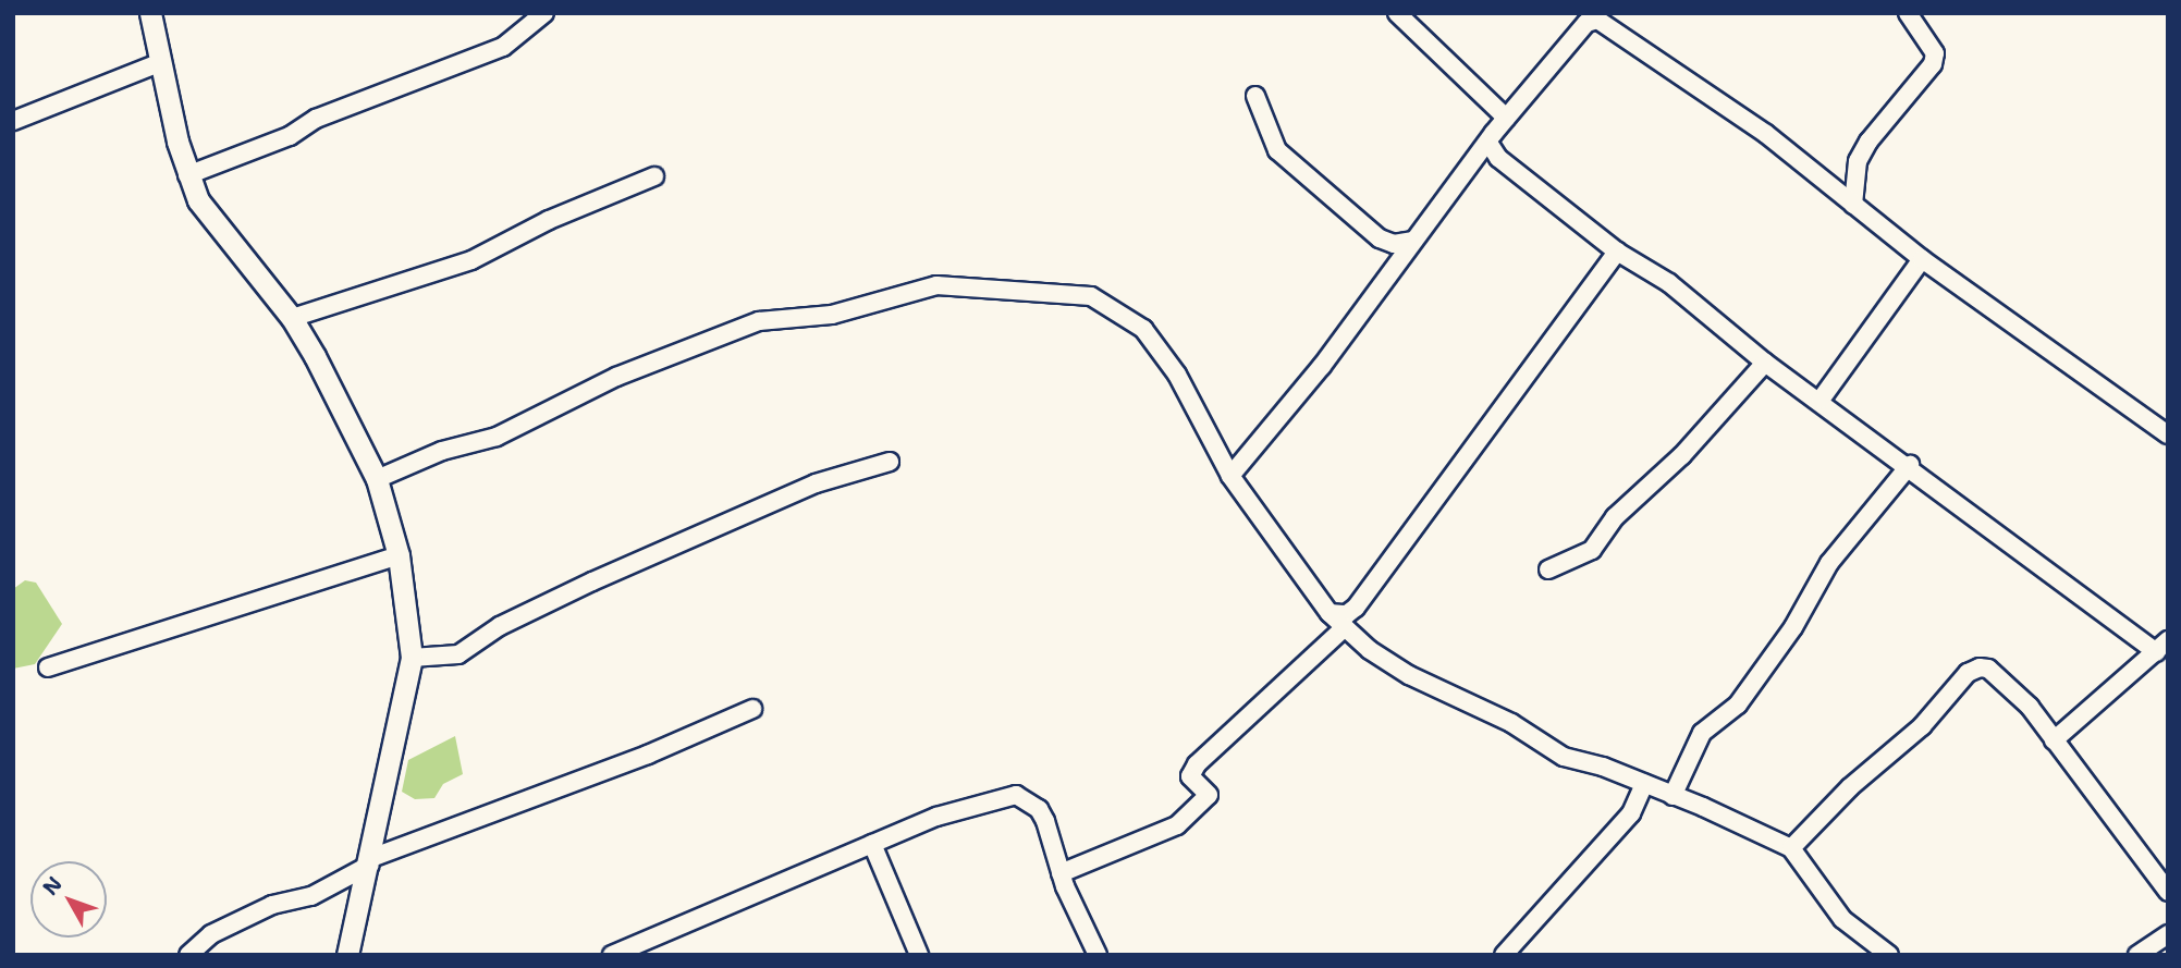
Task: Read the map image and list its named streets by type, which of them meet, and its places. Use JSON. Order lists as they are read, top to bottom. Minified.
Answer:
{"north":"top left"}
